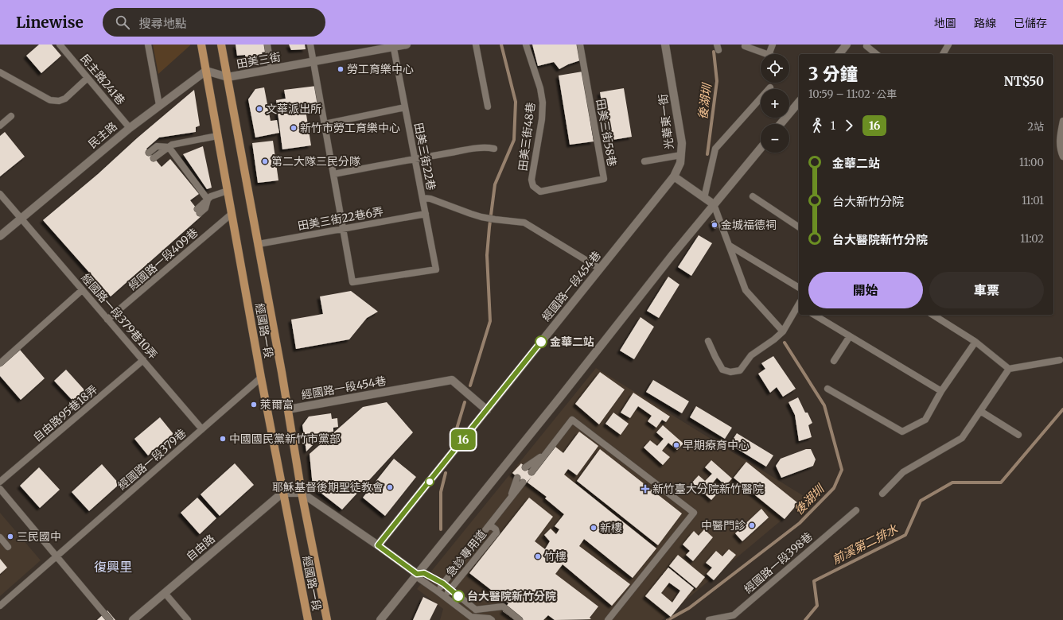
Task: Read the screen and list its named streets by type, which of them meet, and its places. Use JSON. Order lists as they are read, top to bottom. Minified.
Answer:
{"streets":{"main road":["經國路一段"],"street":["田美三街","光華東一街","民主路","經國路一段454巷","自由路"],"lane":["民主路241巷","田美三街58巷","田美三街48巷","田美三街22巷","田美三街22巷6弄","經國路一段409巷","經國路一段379巷10弄","自由路95巷18弄","經國路一段379巷","急診專用道","經國路一段398巷"]},"crossings":[["田美三街","田美三街22巷"],["田美三街","經國路一段"],["民主路241巷","民主路"],["光華東一街","經國路一段454巷"],["田美三街58巷","田美三街48巷"],["民主路","經國路一段379巷10弄"],["民主路","經國路一段"],["田美三街22巷","田美三街22巷6弄"],["田美三街22巷6弄","經國路一段"],["經國路一段409巷","經國路一段379巷10弄"],["經國路一段409巷","經國路一段"],["經國路一段454巷","經國路一段"],["經國路一段379巷10弄","自由路95巷18弄"],["經國路一段379巷10弄","經國路一段379巷"],["經國路一段","經國路一段379巷"],["經國路一段","自由路"]],"districts":["復興里"],"water":["後湖圳","前溪第二排水"],"places":{"other":["勞工育樂中心","文華派出所","新竹市勞工育樂中心","第二大隊三民分隊","金城福德祠","金華二站","萊爾富","中國國民黨新竹市黨部","早期療育中心","耶穌基督後期聖徒教會","中醫門診","新樓","三民國中","竹樓","台大醫院新竹分院"],"health":["新竹臺大分院新竹醫院"]},"lines":["bus line 16"],"page":{"header":"Linewise","search":"搜尋地點","nav":["地圖","路線","已儲存"],"on_map":"16","map_buttons":["+","−"],"heading":["3 分鐘","10:59 – 11:02 · 公車","NT$50"],"legs":["1","16","2站"],"list":[{"name":"金華二站","value":"11:00"},{"name":"台大新竹分院","value":"11:01"},{"name":"台大醫院新竹分院","value":"11:02"}],"buttons":["開始","車票"]}}
